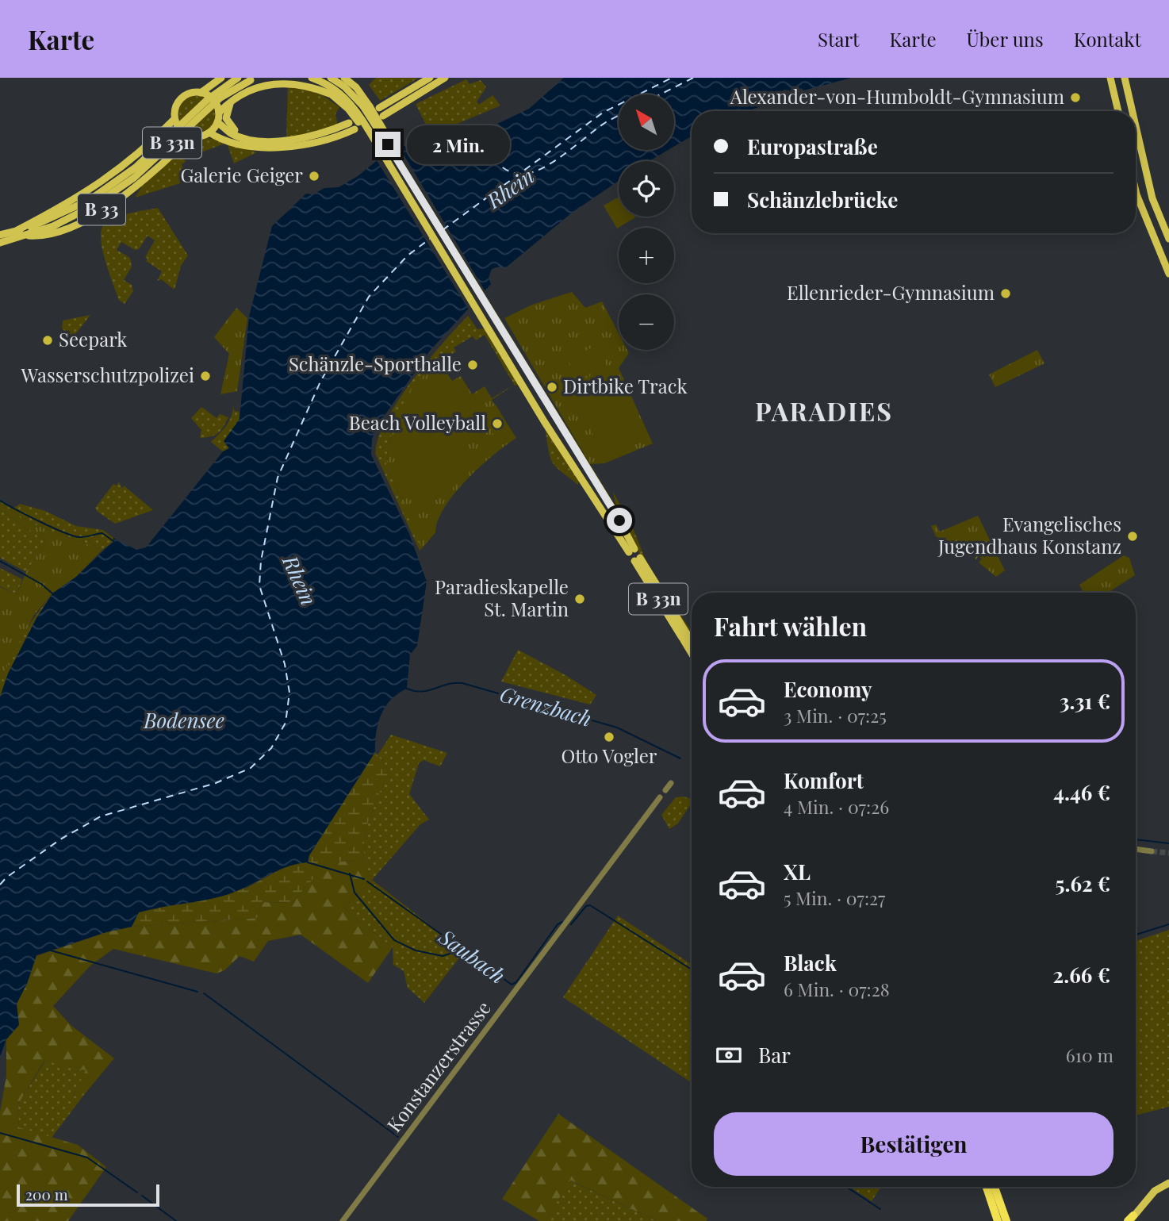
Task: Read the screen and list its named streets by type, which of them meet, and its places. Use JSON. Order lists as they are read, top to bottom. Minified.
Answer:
{"streets":{"main road":["B 33n","B 33"],"street":["Konstanzerstrasse"]},"crossings":[["B 33n","B 33"]],"districts":["PARADIES"],"water":["Rhein","Grenzbach","Bodensee","Saubach"],"places":["Alexander-von-Humboldt-Gymnasium","Galerie Geiger","Ellenrieder-Gymnasium","Seepark","Schänzle-Sporthalle","Wasserschutzpolizei","Dirtbike Track","Beach Volleyball","Evangelisches Jugendhaus Konstanz","Paradieskapelle St. Martin","Otto Vogler"],"scale_bar":"200 m","north":"top left","page":{"header":"Karte","nav":["Start","Karte","Über uns","Kontakt"],"map_buttons":["+","−"],"banner":["Europastraße","Schänzlebrücke"],"bubble":"2 Min.","heading":"Fahrt wählen","list":[{"name":"Economy","note":"3 Min. · 07:25","value":"3.31 €"},{"name":"Komfort","note":"4 Min. · 07:26","value":"4.46 €"},{"name":"XL","note":"5 Min. · 07:27","value":"5.62 €"},{"name":"Black","note":"6 Min. · 07:28","value":"2.66 €"}],"pay":["Bar","610 m"],"buttons":"Bestätigen","scale":"200 m"}}
